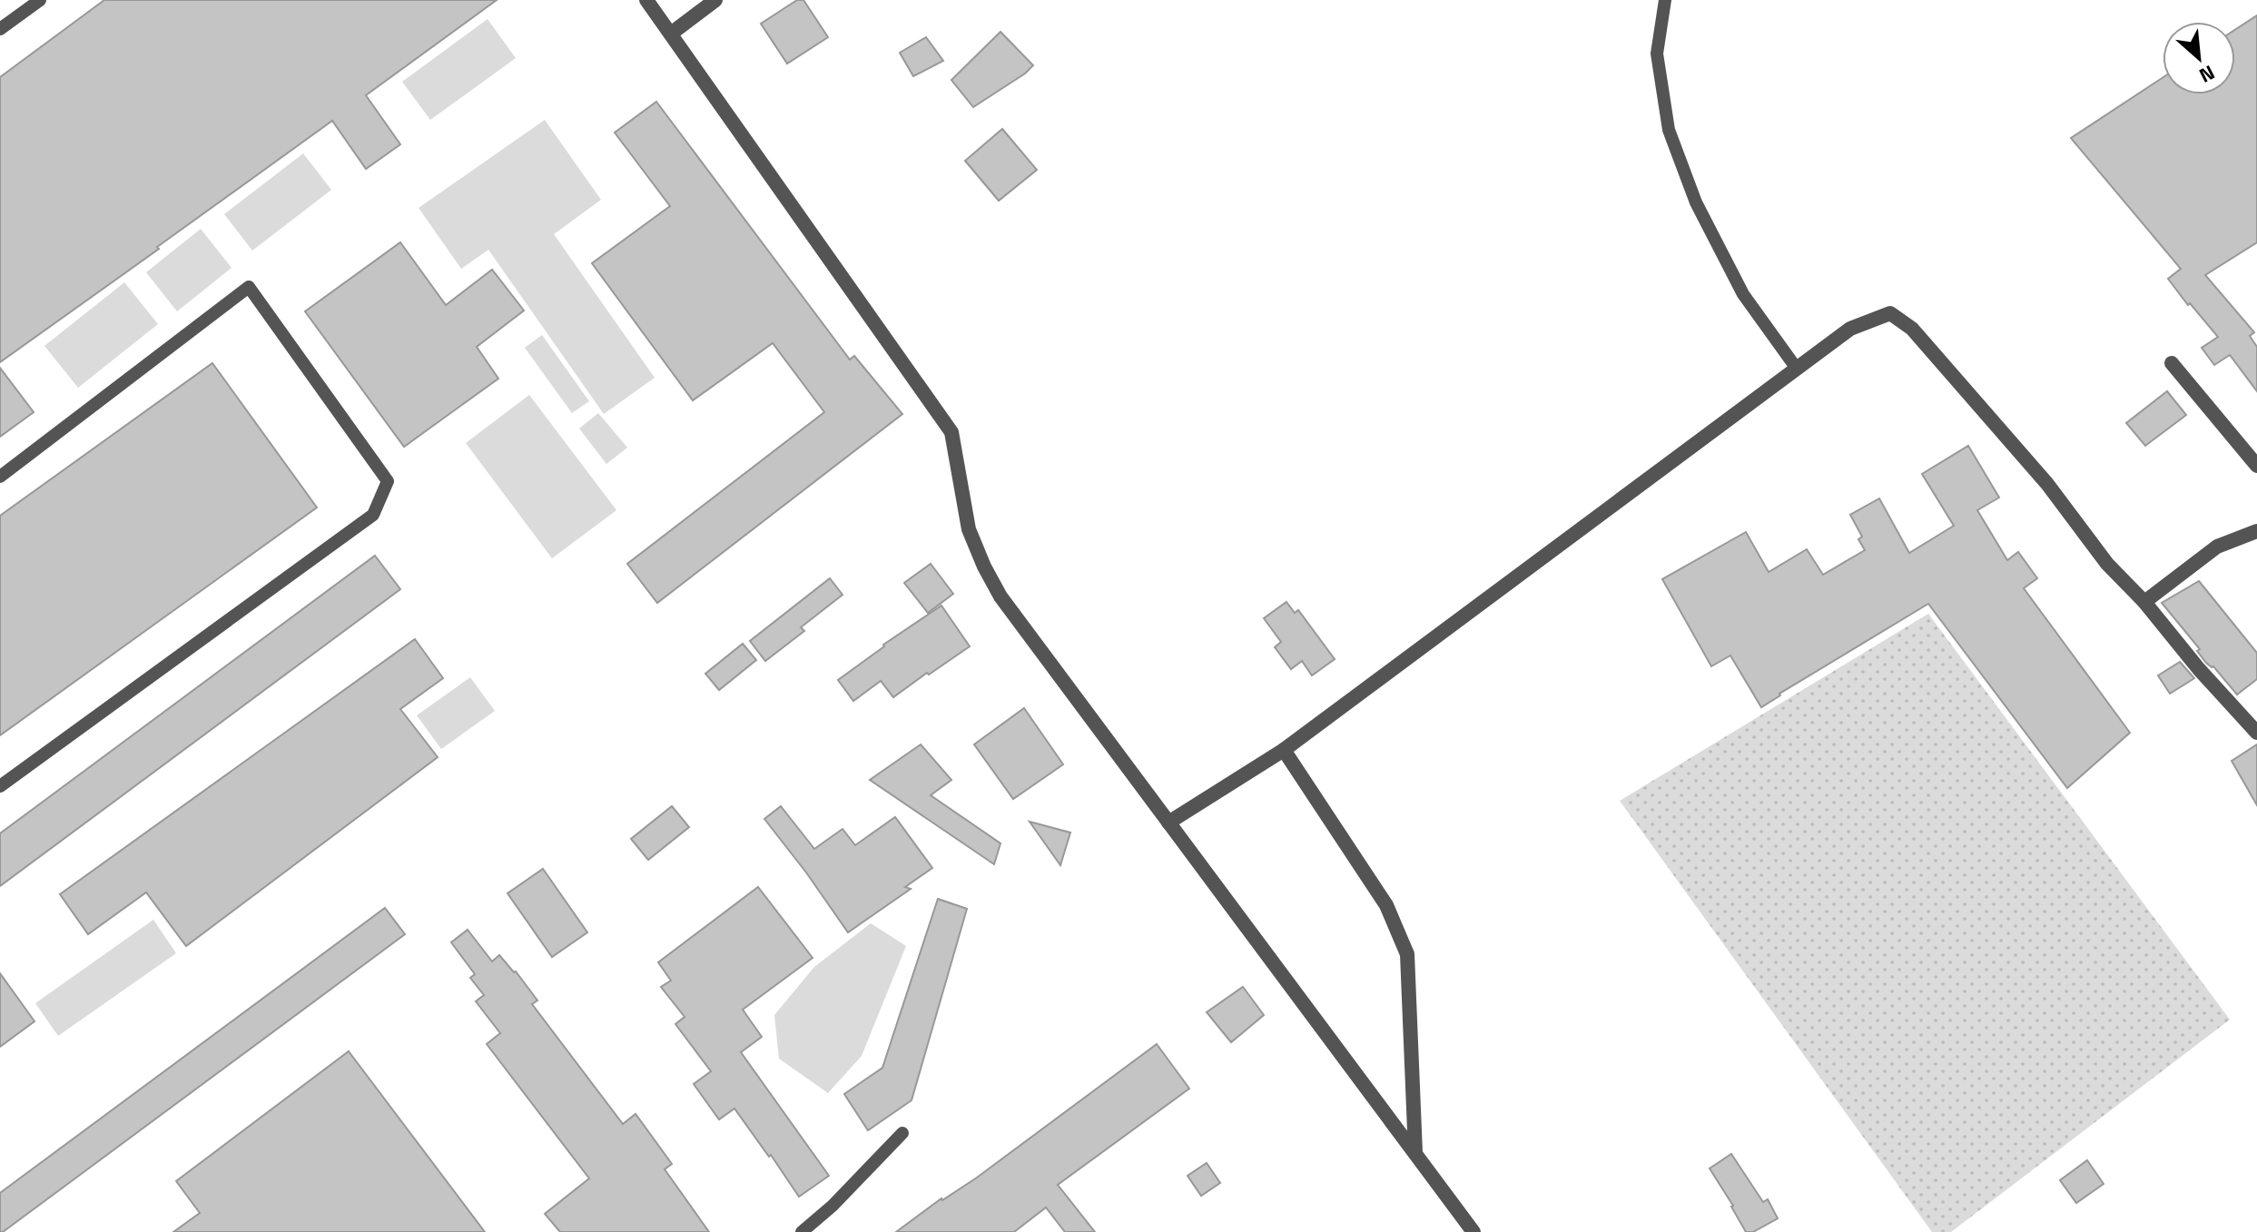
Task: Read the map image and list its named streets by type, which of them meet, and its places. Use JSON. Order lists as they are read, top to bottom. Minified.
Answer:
{"north":"bottom right"}
